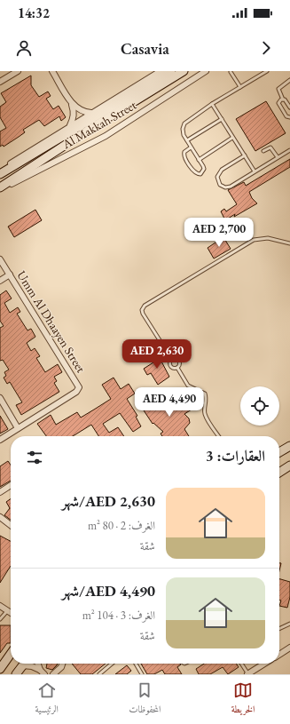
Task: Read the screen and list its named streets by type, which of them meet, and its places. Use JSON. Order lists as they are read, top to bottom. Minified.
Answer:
{"streets":{"street":["Al Makkah Street","Umm Al Dhaayen Street"]},"page":{"status":"14:32","header":"Casavia","price":["AED 2,700","AED 2,630","AED 4,490"],"heading":"العقارات: 3","list":[{"name":"AED 2,630/شهر","note":"الغرف: 2 · 80 m² · شقة"},{"name":"AED 4,490/شهر","note":"الغرف: 3 · 104 m² · شقة"}],"tabs":["الخريطة","المحفوظات","الرئيسية"]}}
